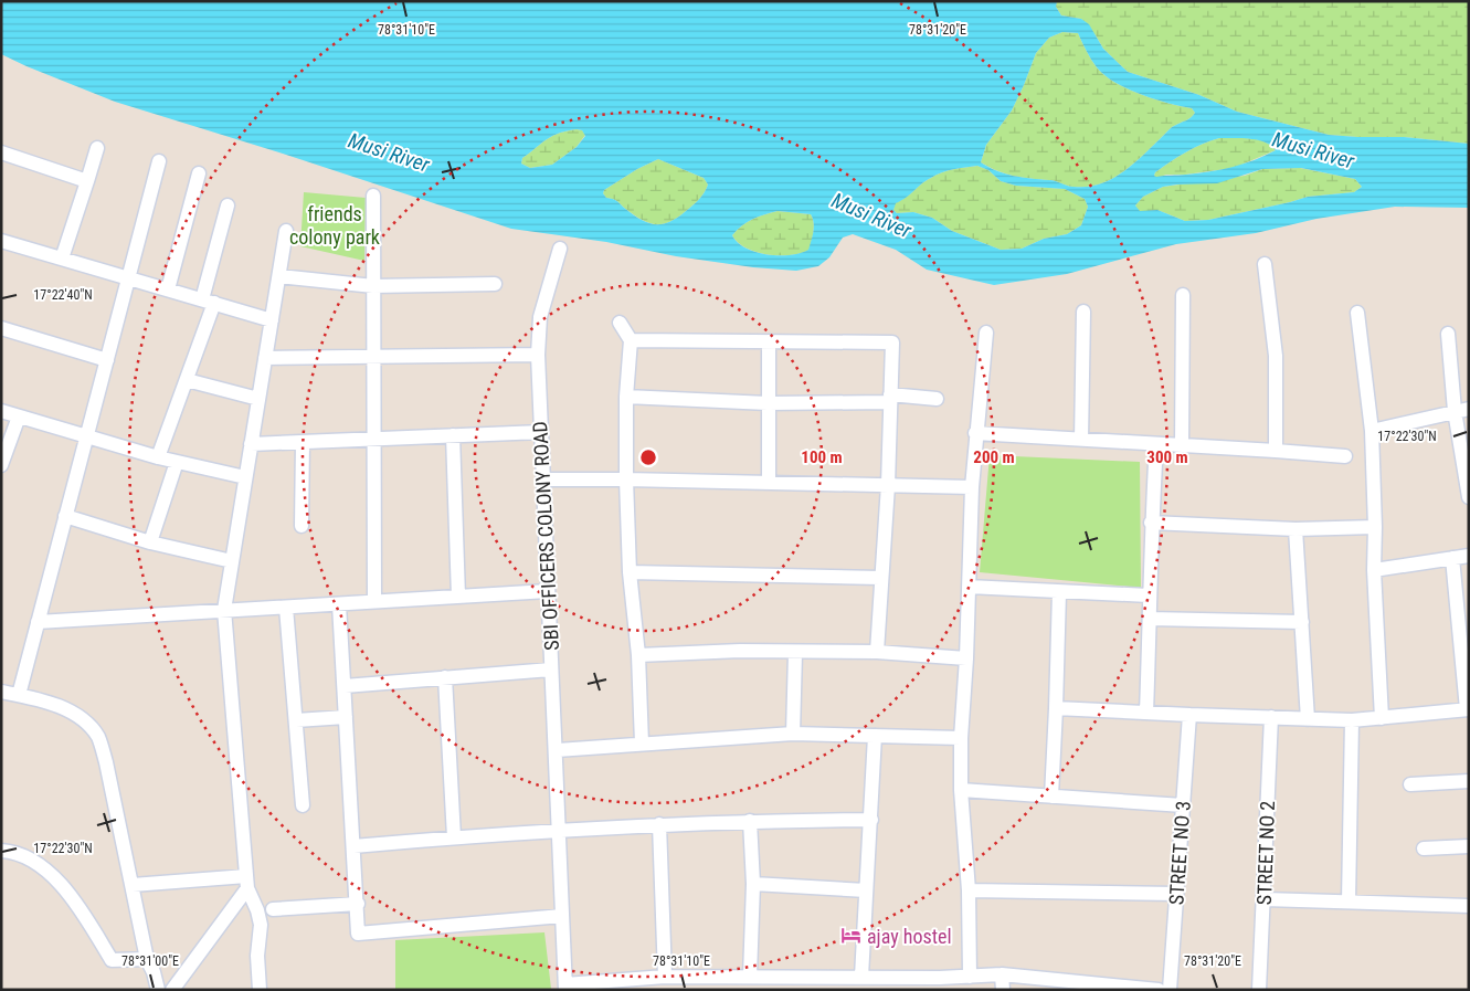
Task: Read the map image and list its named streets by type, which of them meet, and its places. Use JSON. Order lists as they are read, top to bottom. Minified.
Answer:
{"streets":{"street":["SBI OFFICERS COLONY ROAD","STREET NO 3","STREET NO 2"]},"water":["Musi River"],"parks":["friends colony park"],"places":{"hotel":["ajay hostel"]},"coordinates":["78°31'10\"E","78°31'20\"E","17°22'40\"N","17°22'30\"N","78°31'00\"E"],"rings":["100 m","200 m","300 m"]}
